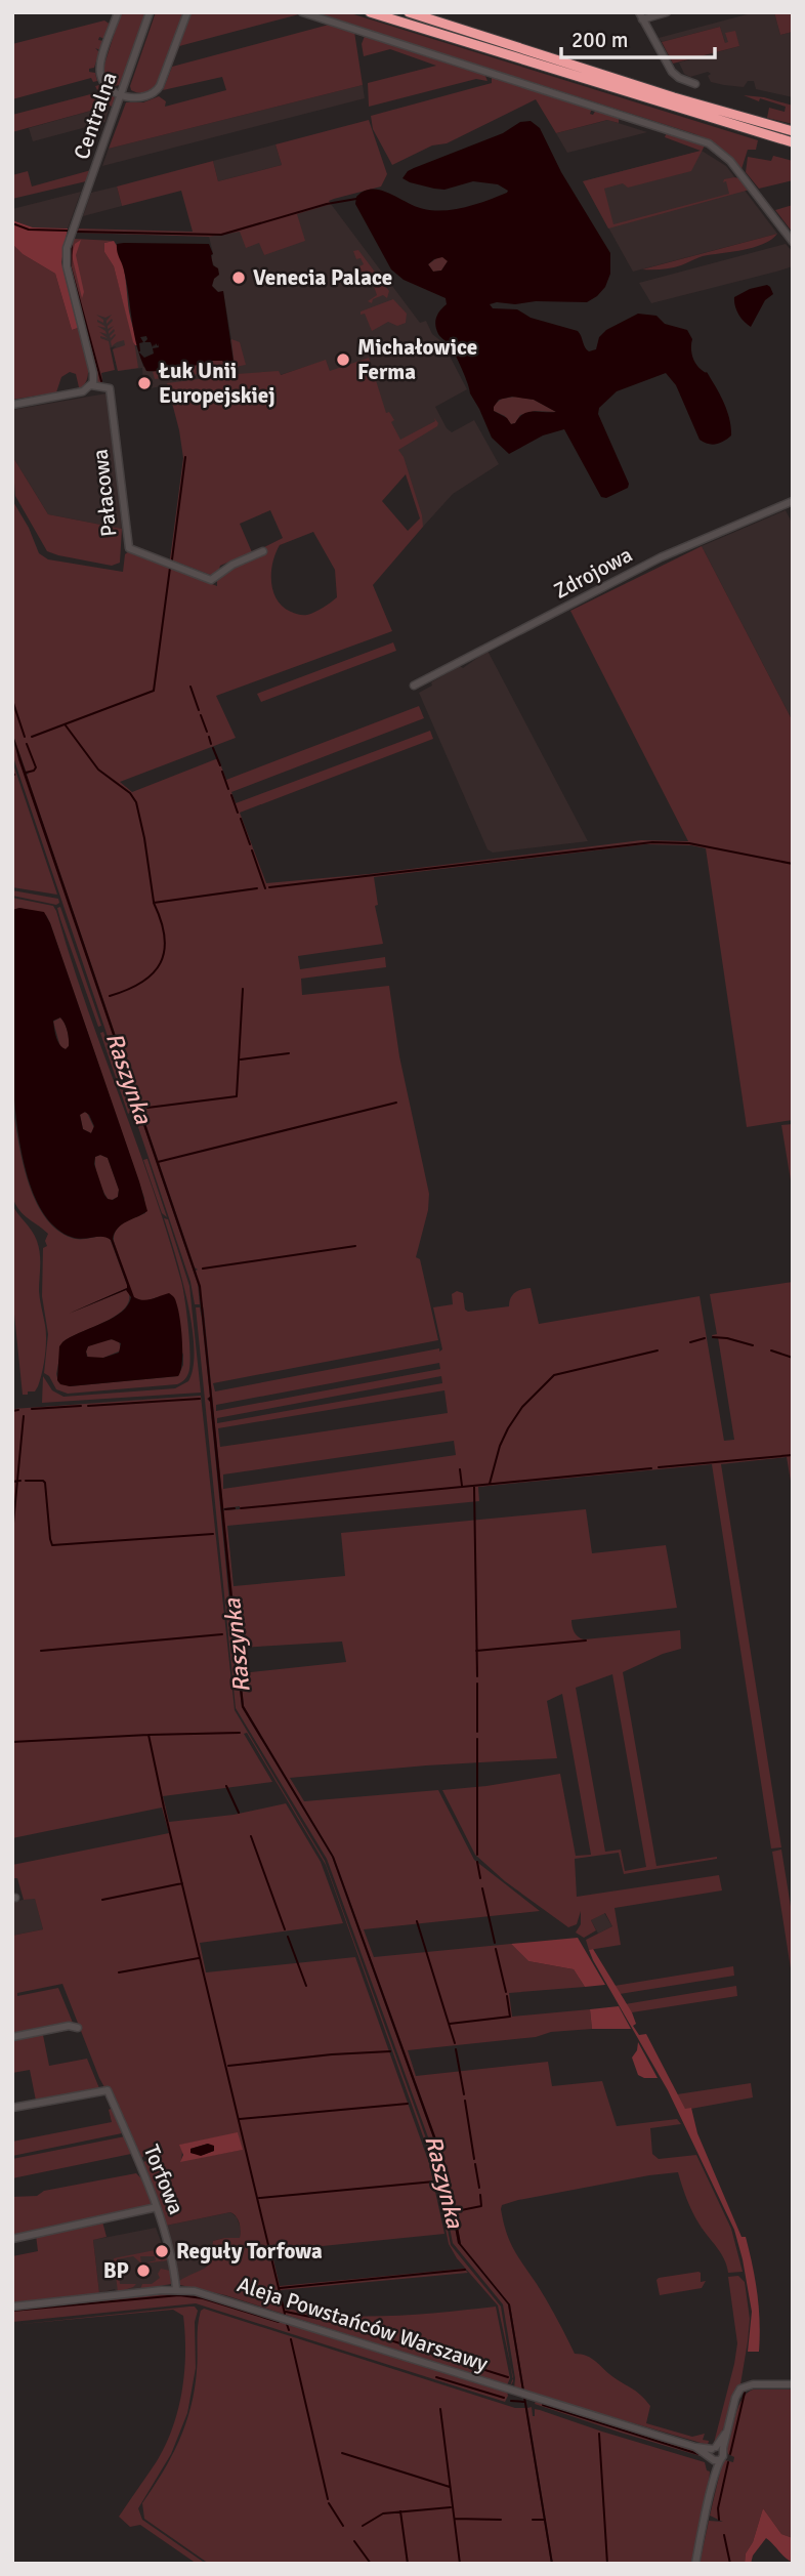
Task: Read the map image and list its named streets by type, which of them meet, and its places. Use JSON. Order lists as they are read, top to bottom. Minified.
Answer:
{"streets":{"street":["Centralna","Pałacowa","Zdrojowa","Torfowa","Aleja Powstańców Warszawy"]},"crossings":[["Centralna","Pałacowa"],["Torfowa","Aleja Powstańców Warszawy"]],"water":["Raszynka"],"places":["Venecia Palace","Michałowice Ferma","Łuk Unii Europejskiej","Reguły Torfowa","BP"],"scale_bar":"200 m"}
